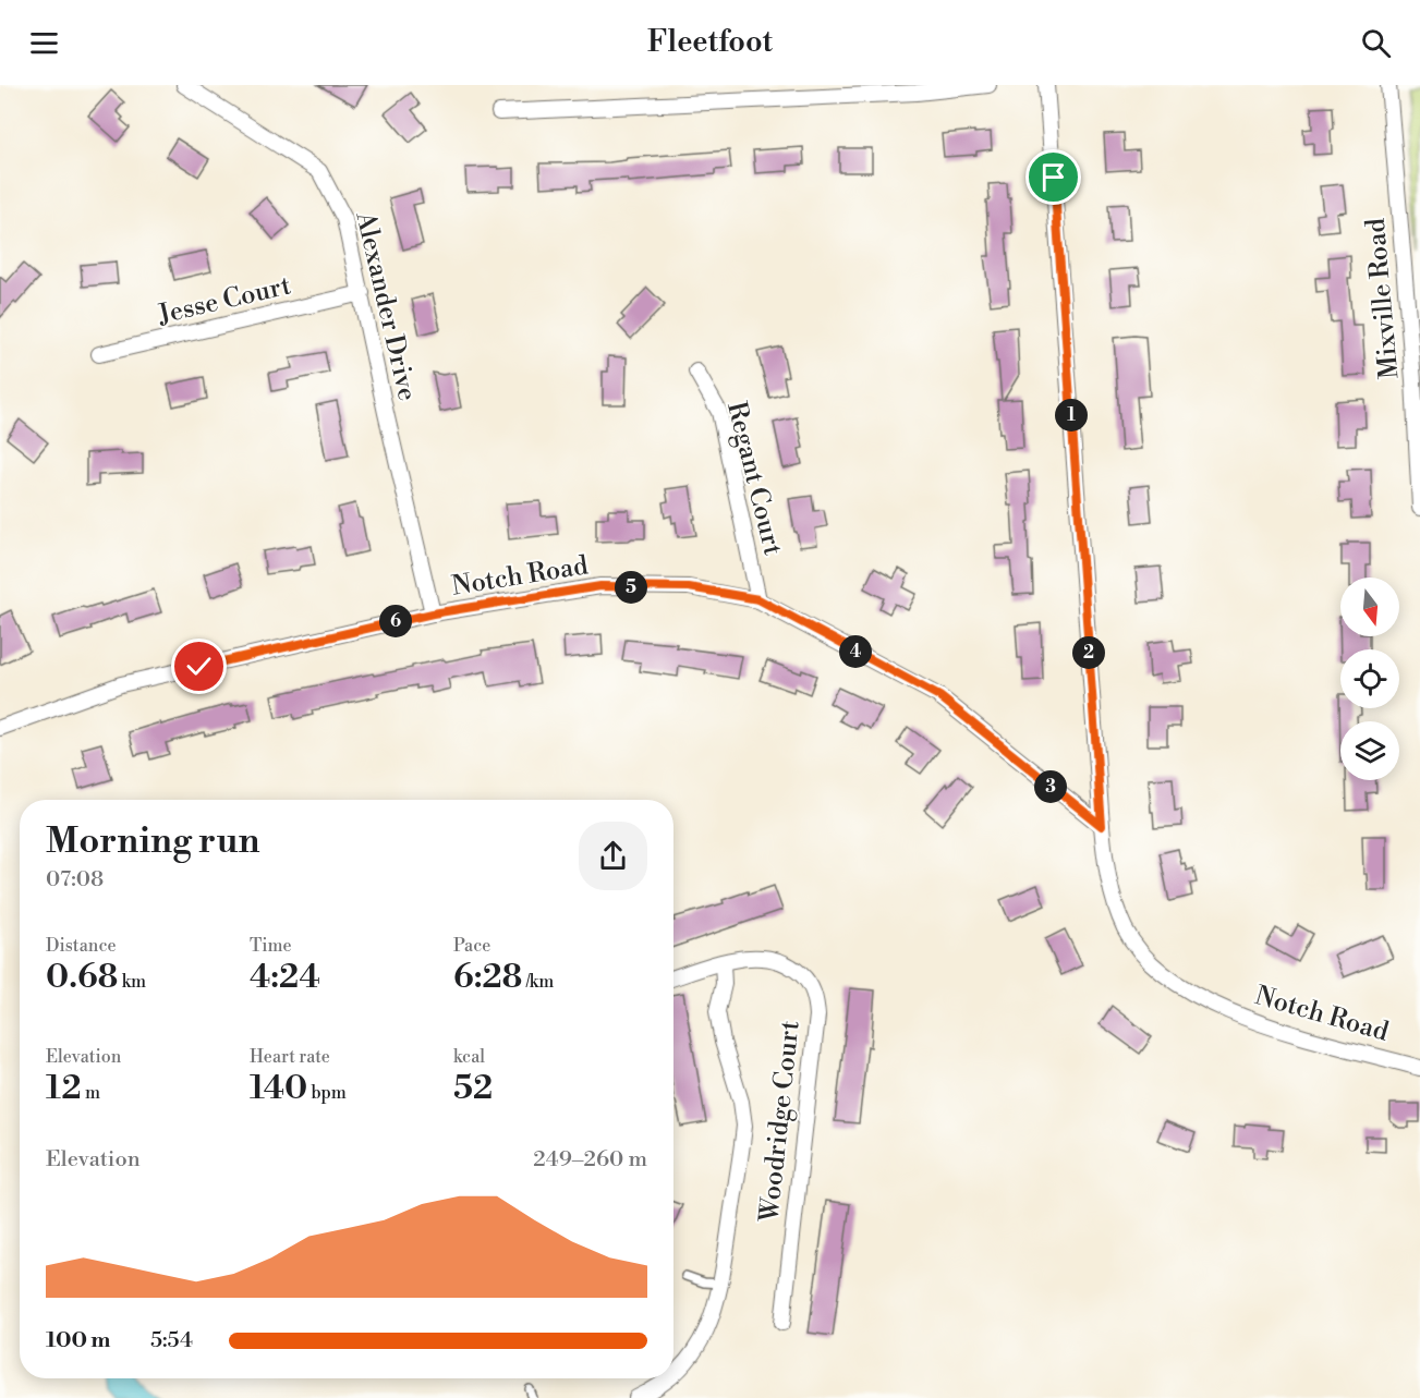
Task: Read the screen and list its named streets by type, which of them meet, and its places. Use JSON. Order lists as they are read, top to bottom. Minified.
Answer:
{"streets":{"street":["Mixville Road","Jesse Court","Alexander Drive","Regant Court","Notch Road","Woodridge Court"]},"crossings":[["Jesse Court","Alexander Drive"],["Alexander Drive","Notch Road"],["Regant Court","Notch Road"]],"north":"bottom","page":{"header":"Fleetfoot","pins":["1","5","6","4","2","3"],"heading":["Morning run","07:08"],"stats":[["Distance","0.68 km"],["Time","4:24"],["Pace","6:28 /km"],["Elevation","12 m"],["Heart rate","140 bpm"],["kcal","52"]],"chart":["Elevation","249–260 m"],"list":[{"name":"100 m","note":"5:54"}]}}
